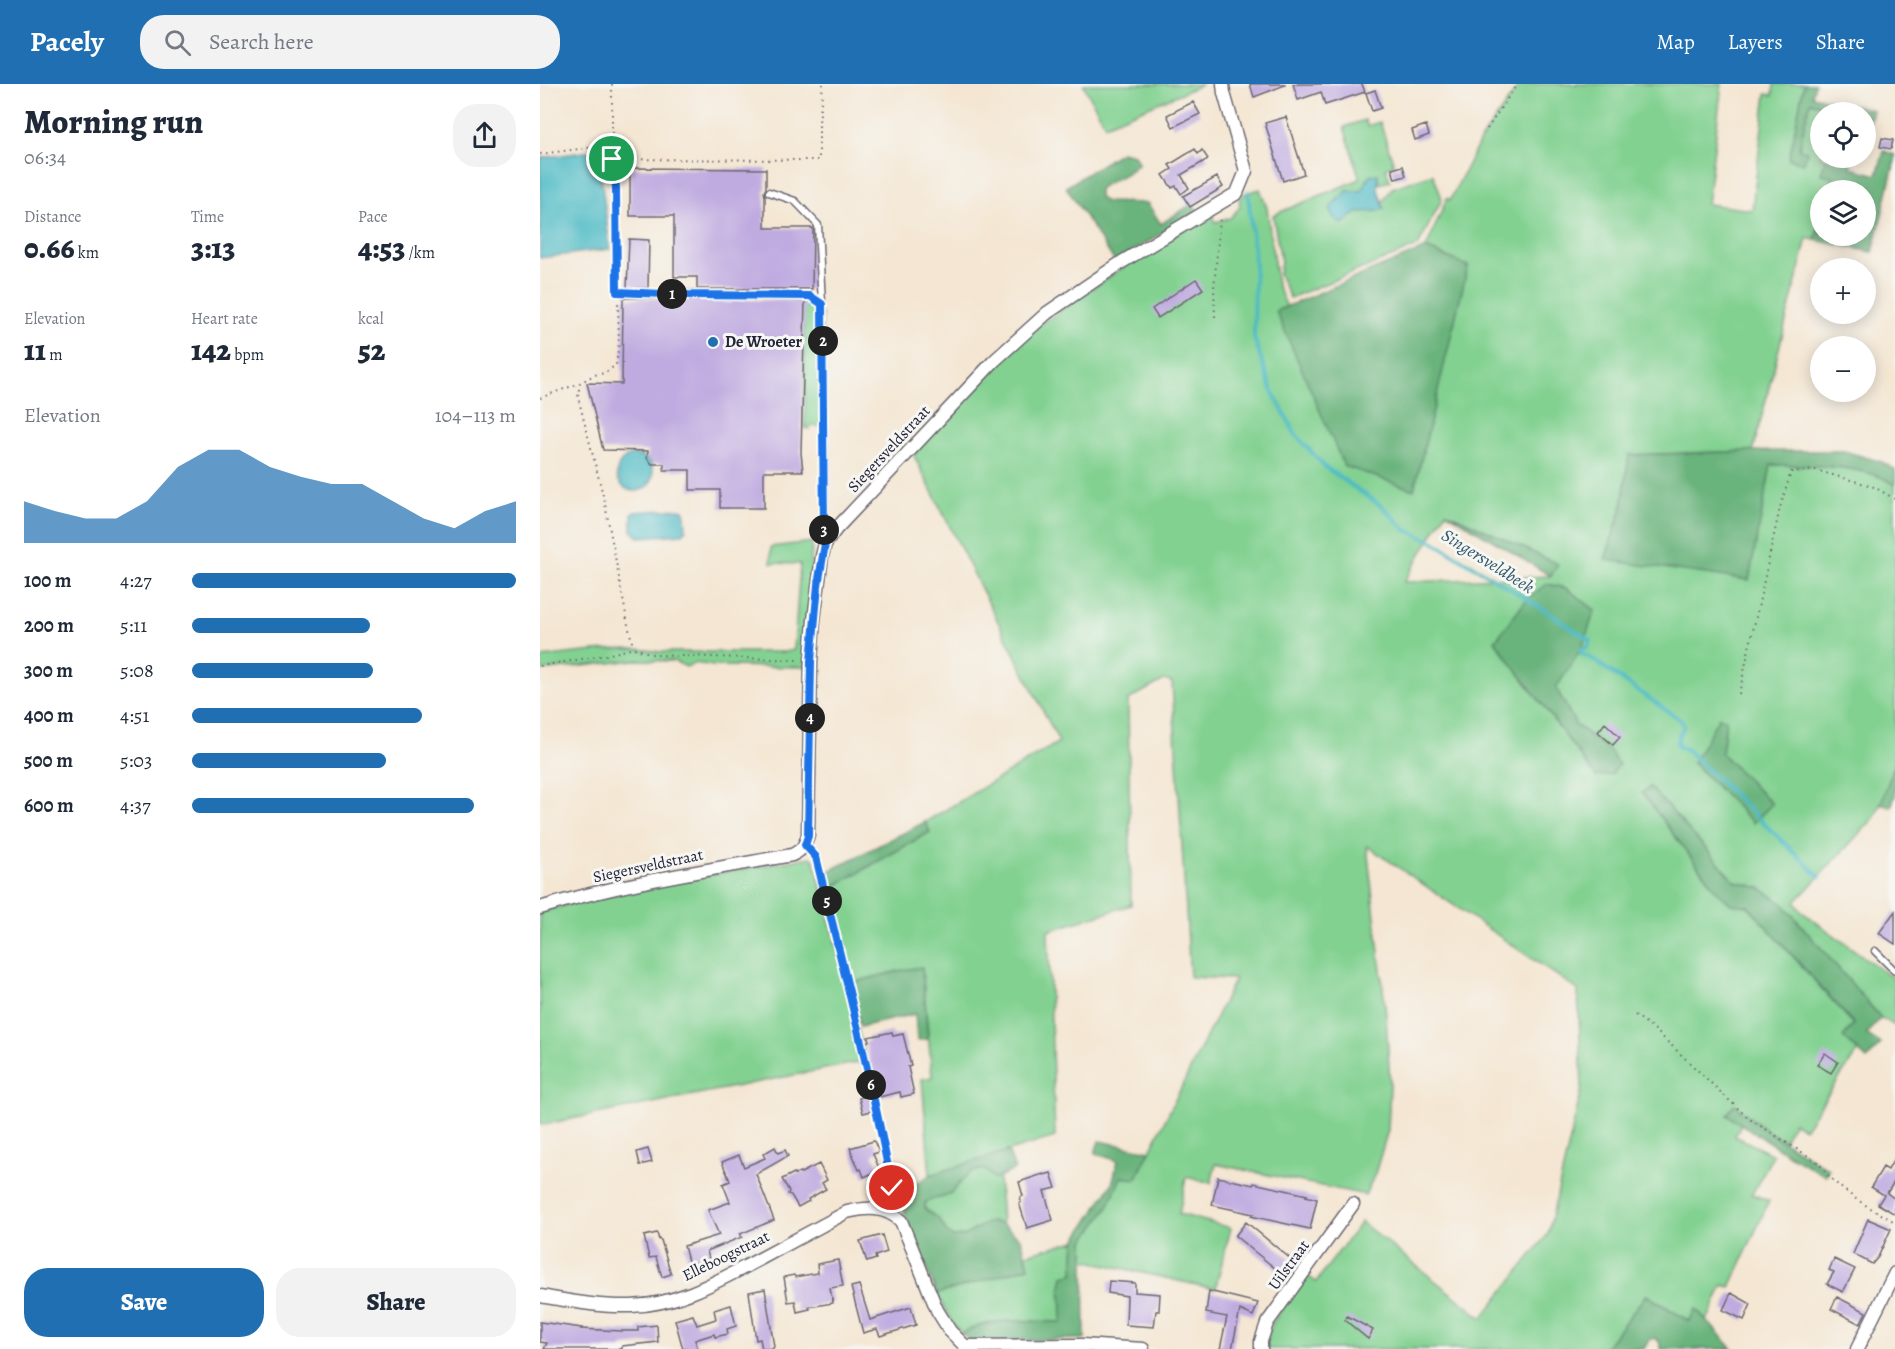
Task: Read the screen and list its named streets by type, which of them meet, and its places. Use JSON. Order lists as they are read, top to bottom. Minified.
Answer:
{"streets":{"street":["Siegersveldstraat","Elleboogstraat","Uilstraat"]},"water":["Singersveldbeek"],"places":["De Wroeter"],"page":{"header":"Pacely","search":"Search here","nav":["Map","Layers","Share"],"heading":["Morning run","06:34"],"map_buttons":["+","−"],"stats":[["Distance","0.66 km"],["Time","3:13"],["Pace","4:53 /km"],["Elevation","11 m"],["Heart rate","142 bpm"],["kcal","52"]],"pins":["1","2","3","4","5","6"],"chart":["Elevation","104–113 m"],"list":[{"name":"100 m","note":"4:27"},{"name":"200 m","note":"5:11"},{"name":"300 m","note":"5:08"},{"name":"400 m","note":"4:51"},{"name":"500 m","note":"5:03"},{"name":"600 m","note":"4:37"}],"buttons":["Save","Share"]}}
